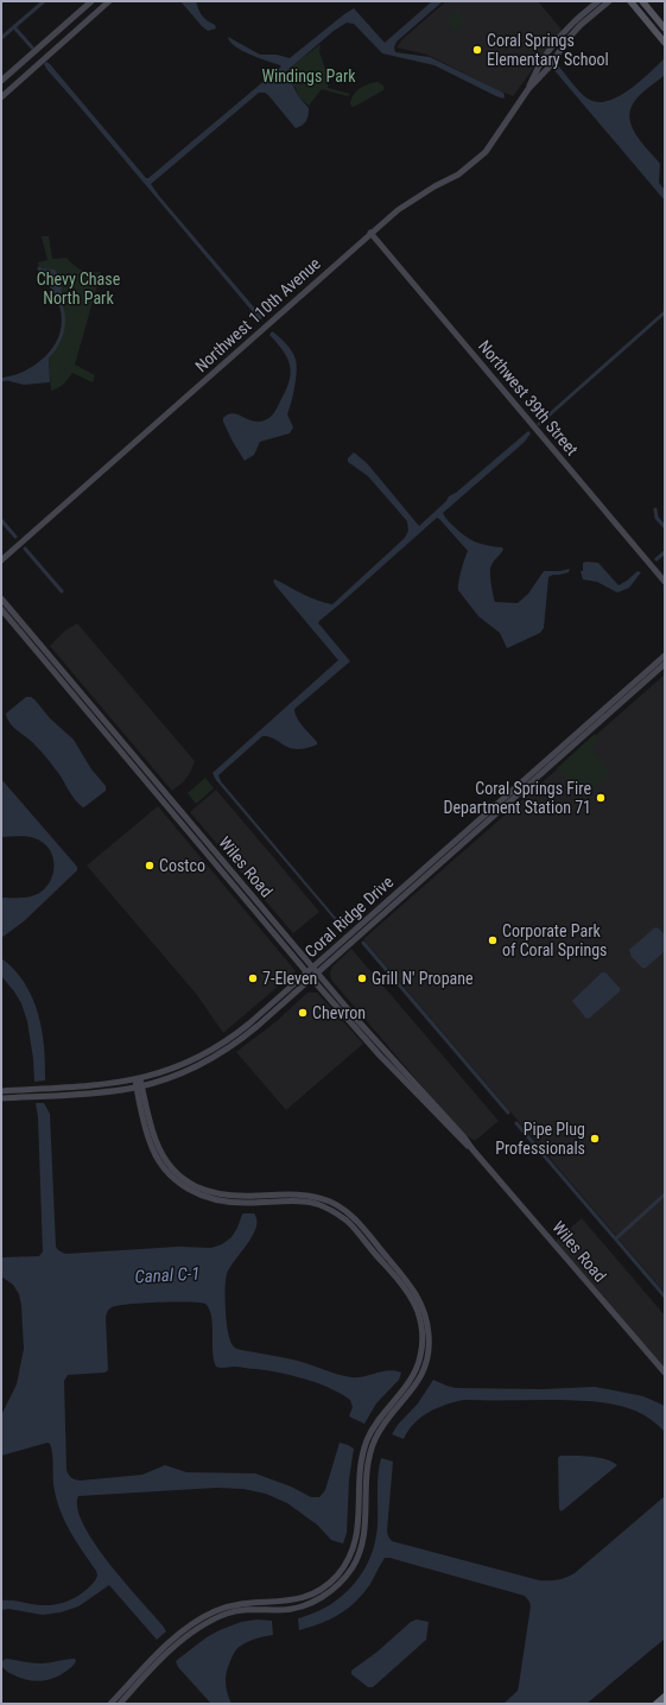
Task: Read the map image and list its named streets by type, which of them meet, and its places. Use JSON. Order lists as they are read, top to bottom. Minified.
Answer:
{"streets":{"street":["Northwest 110th Avenue","Northwest 39th Street","Wiles Road","Coral Ridge Drive"]},"crossings":[["Northwest 110th Avenue","Northwest 39th Street"],["Wiles Road","Coral Ridge Drive"]],"water":["Canal C-1"],"parks":["Windings Park","Chevy Chase North Park"],"places":["Coral Springs Elementary School","Coral Springs Fire Department Station 71","Costco","Corporate Park of Coral Springs","7-Eleven","Grill N' Propane","Chevron","Pipe Plug Professionals"]}
